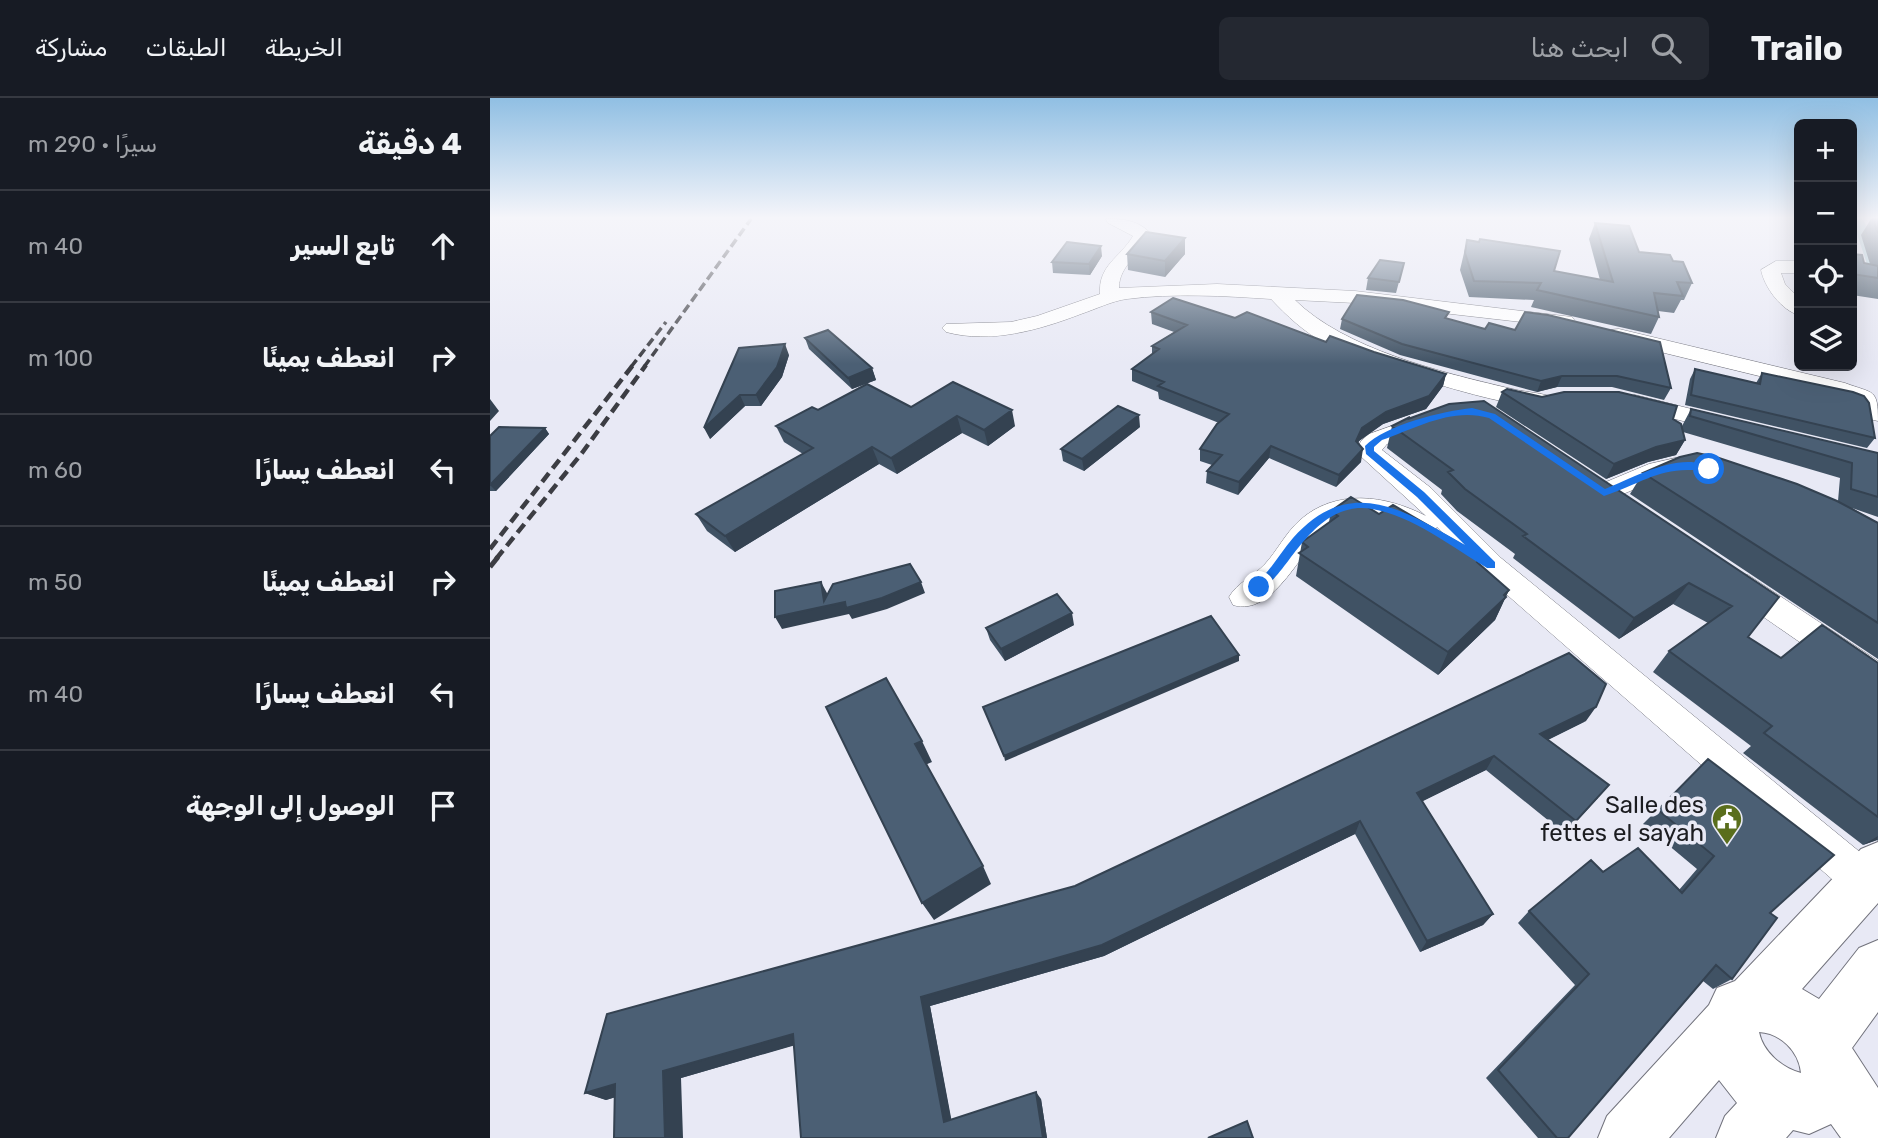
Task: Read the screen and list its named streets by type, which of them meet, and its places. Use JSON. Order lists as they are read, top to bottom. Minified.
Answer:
{"places":{"public building":["Salle des fettes el sayah"]},"page":{"header":"Trailo","search":"ابحث هنا","nav":["الخريطة","الطبقات","مشاركة"],"heading":["4 دقيقة","سيرًا · 290 m"],"map_buttons":["+","−"],"list":[["تابع السير","40 m"],["انعطف يمينًا","100 m"],["انعطف يسارًا","60 m"],["انعطف يمينًا","50 m"],["انعطف يسارًا","40 m"],"الوصول إلى الوجهة"]}}
